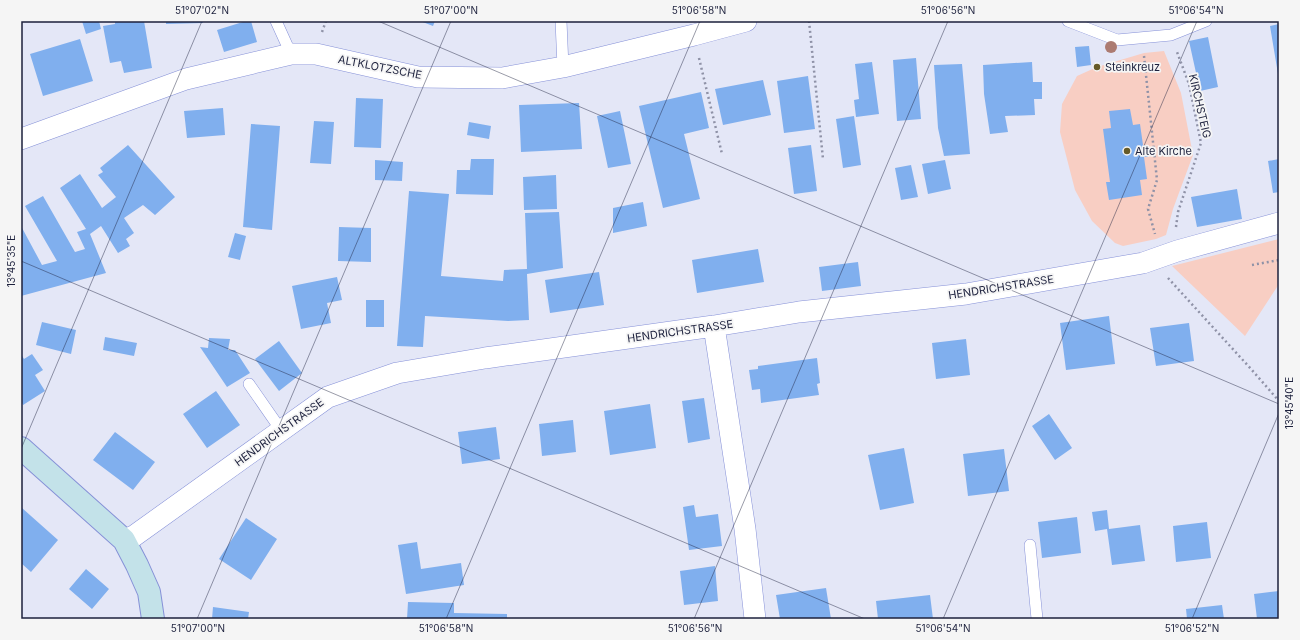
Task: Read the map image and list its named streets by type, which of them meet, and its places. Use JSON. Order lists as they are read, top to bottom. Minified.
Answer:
{"streets":{"street":["ALTKLOTZSCHE","HENDRICHSTRASSE"],"path":["KIRCHSTEIG"]},"crossings":[["KIRCHSTEIG","HENDRICHSTRASSE"]],"places":["Steinkreuz","Alte Kirche"],"coordinates":["51°07'02\"N","51°07'00\"N","51°06'58\"N","51°06'56\"N","51°06'54\"N","13°45'35\"E","13°45'40\"E","51°06'52\"N"]}
